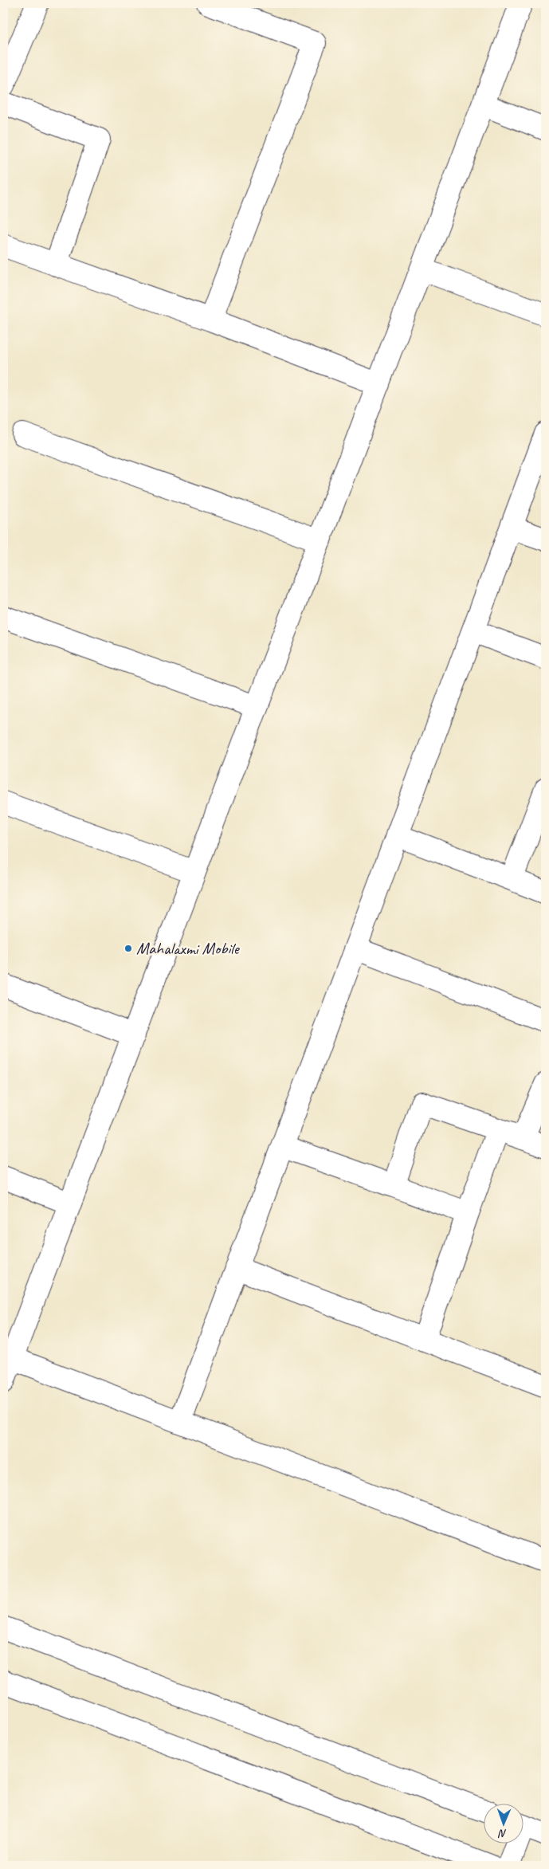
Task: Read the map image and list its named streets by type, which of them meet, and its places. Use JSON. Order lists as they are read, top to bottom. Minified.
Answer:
{"places":["Mahalaxmi Mobile"],"north":"bottom"}
